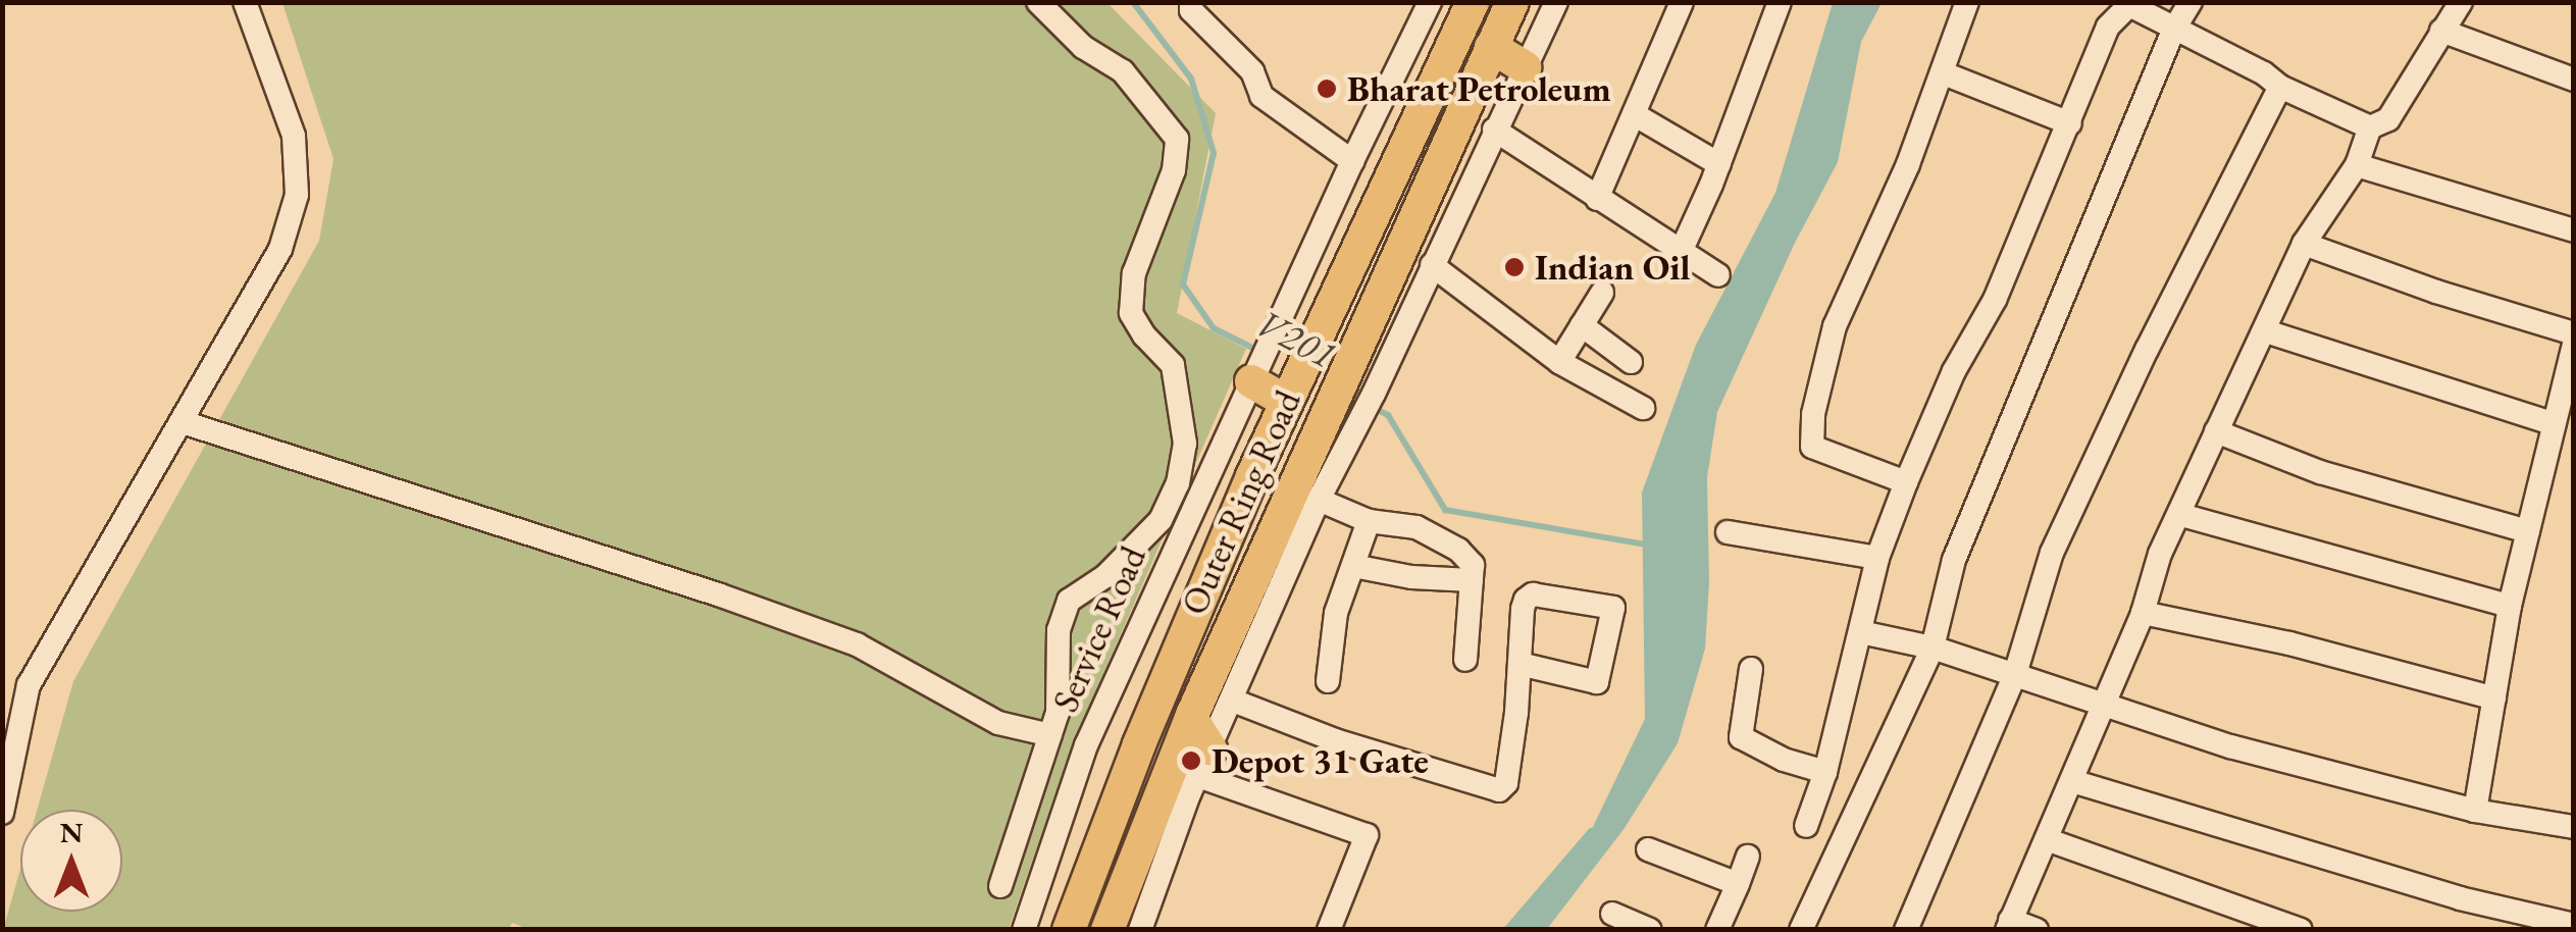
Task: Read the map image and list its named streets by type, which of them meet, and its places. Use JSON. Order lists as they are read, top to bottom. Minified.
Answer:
{"streets":{"highway":["Outer Ring Road"],"street":["Service Road"]},"water":["V201"],"places":["Bharat Petroleum","Indian Oil","Depot 31 Gate"],"north":"top"}
